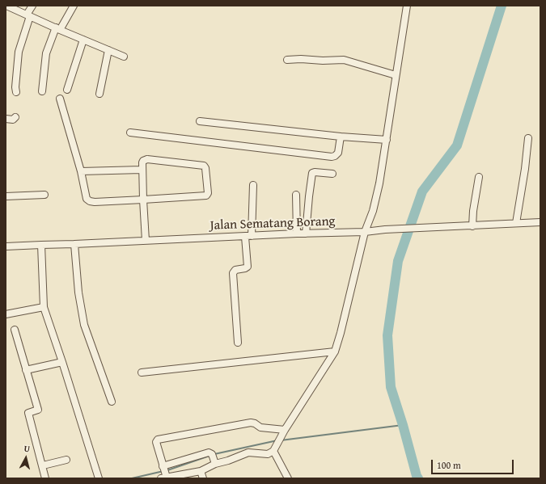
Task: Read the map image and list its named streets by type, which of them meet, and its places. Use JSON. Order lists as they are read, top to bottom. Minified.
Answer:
{"streets":{"street":["Jalan Sematang Borang"]},"scale_bar":"100 m","north":"top"}
